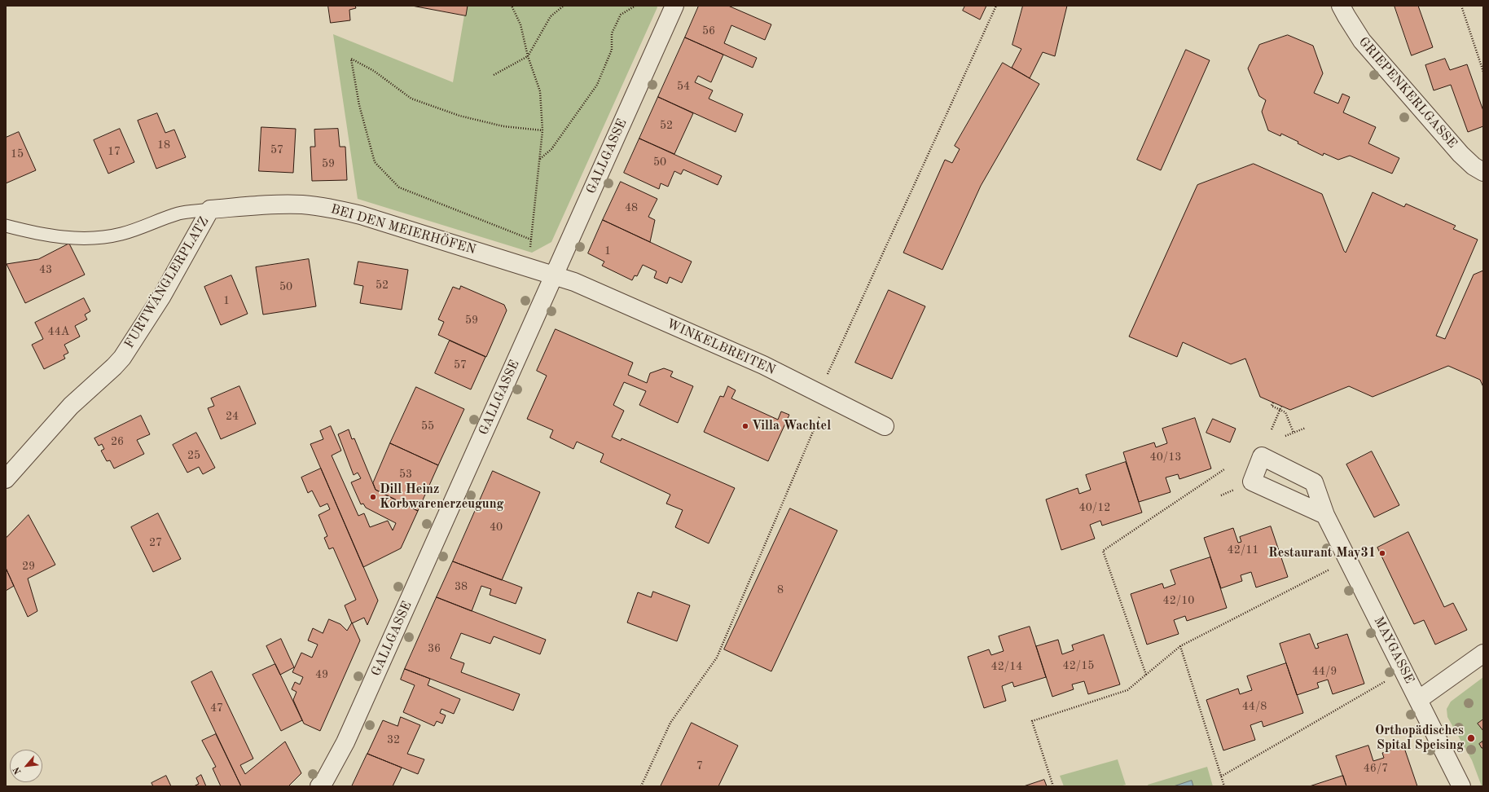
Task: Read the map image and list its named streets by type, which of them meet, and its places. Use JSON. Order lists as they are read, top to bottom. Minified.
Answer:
{"streets":{"street":["GRIEPENKERLGASSE","GALLGASSE","BEI DEN MEIERHÖFEN","FURTWÄNGLERPLATZ","WINKELBREITEN","MAYGASSE"]},"crossings":[["GALLGASSE","BEI DEN MEIERHÖFEN"],["GALLGASSE","WINKELBREITEN"],["BEI DEN MEIERHÖFEN","FURTWÄNGLERPLATZ"],["BEI DEN MEIERHÖFEN","WINKELBREITEN"]],"places":["Villa Wachtel","Dill Heinz Korbwarenerzeugung","Restaurant May31","Orthopädisches Spital Speising"],"house_numbers":["56","54","52","18","57","17","15","50","59","48","1","43","52","50","1","59","44A","57","24","55","26","25","40/13","53","40/12","40","27","42/11","29","38","8","42/10","36","42/15","42/14","44/9","49","44/8","47","32","7","46/7"],"north":"bottom left"}
